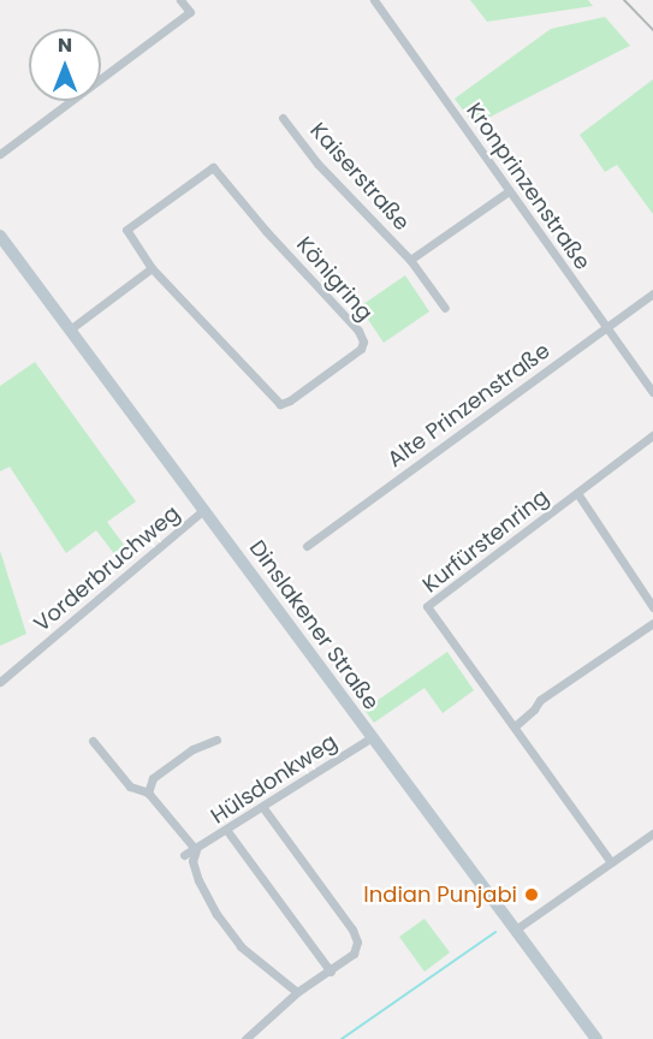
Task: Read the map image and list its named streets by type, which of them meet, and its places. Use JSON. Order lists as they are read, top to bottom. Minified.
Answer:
{"streets":{"main road":["Dinslakener Straße"],"street":["Kaiserstraße","Kronprinzenstraße","Königring","Alte Prinzenstraße","Kurfürstenring","Vorderbruchweg","Hülsdonkweg"]},"crossings":[["Kaiserstraße","Kronprinzenstraße"],["Kronprinzenstraße","Alte Prinzenstraße"],["Vorderbruchweg","Dinslakener Straße"],["Dinslakener Straße","Hülsdonkweg"]],"places":["Indian Punjabi"],"north":"top"}
